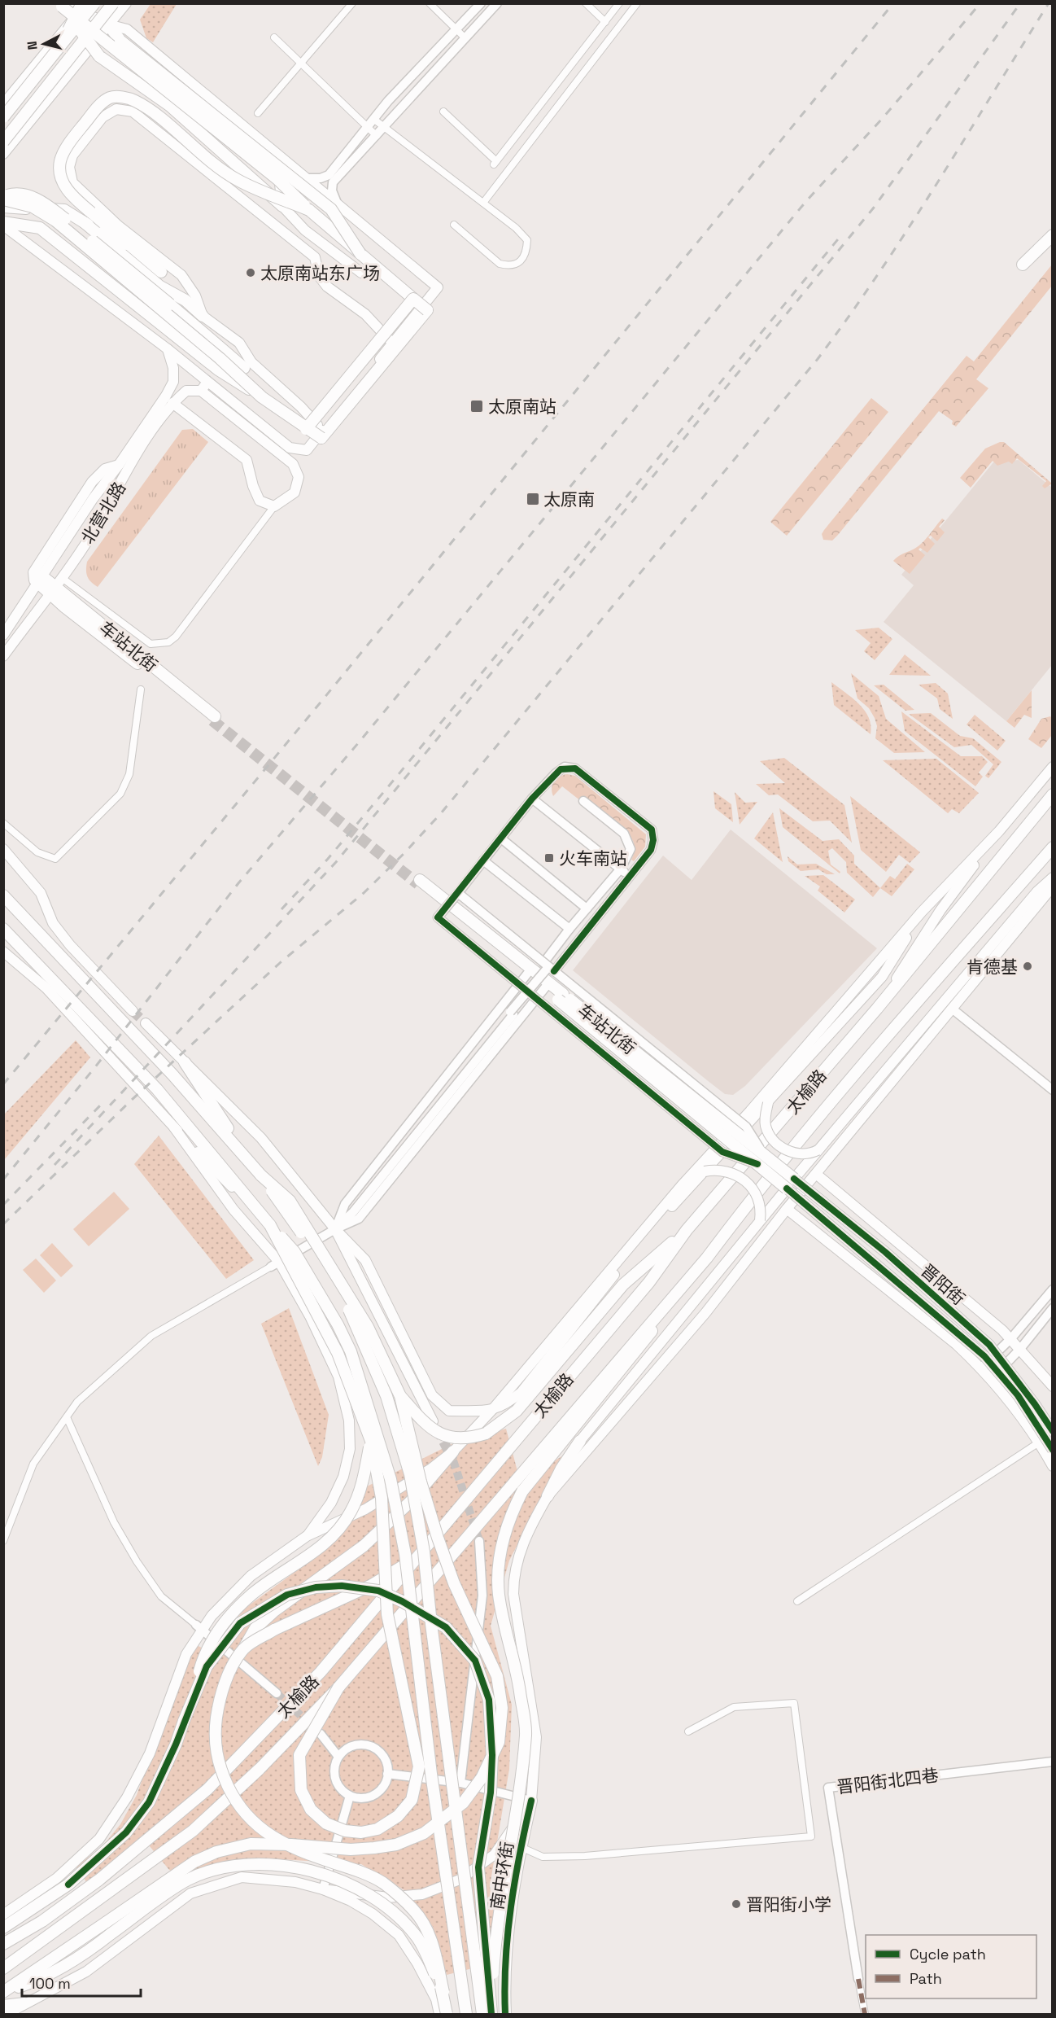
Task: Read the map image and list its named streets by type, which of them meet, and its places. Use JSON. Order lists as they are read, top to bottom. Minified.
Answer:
{"streets":{"main road":["北营北路","车站北街","太榆路","晋阳街","南中环街"],"street":["晋阳街北四巷"]},"crossings":[["北营北路","车站北街"]],"places":{"other":["太原南站东广场","肯德基","晋阳街小学"],"transit":["太原南站","太原南","火车南站"]},"legend":["Cycle path","Path"],"scale_bar":"100 m","north":"left"}
